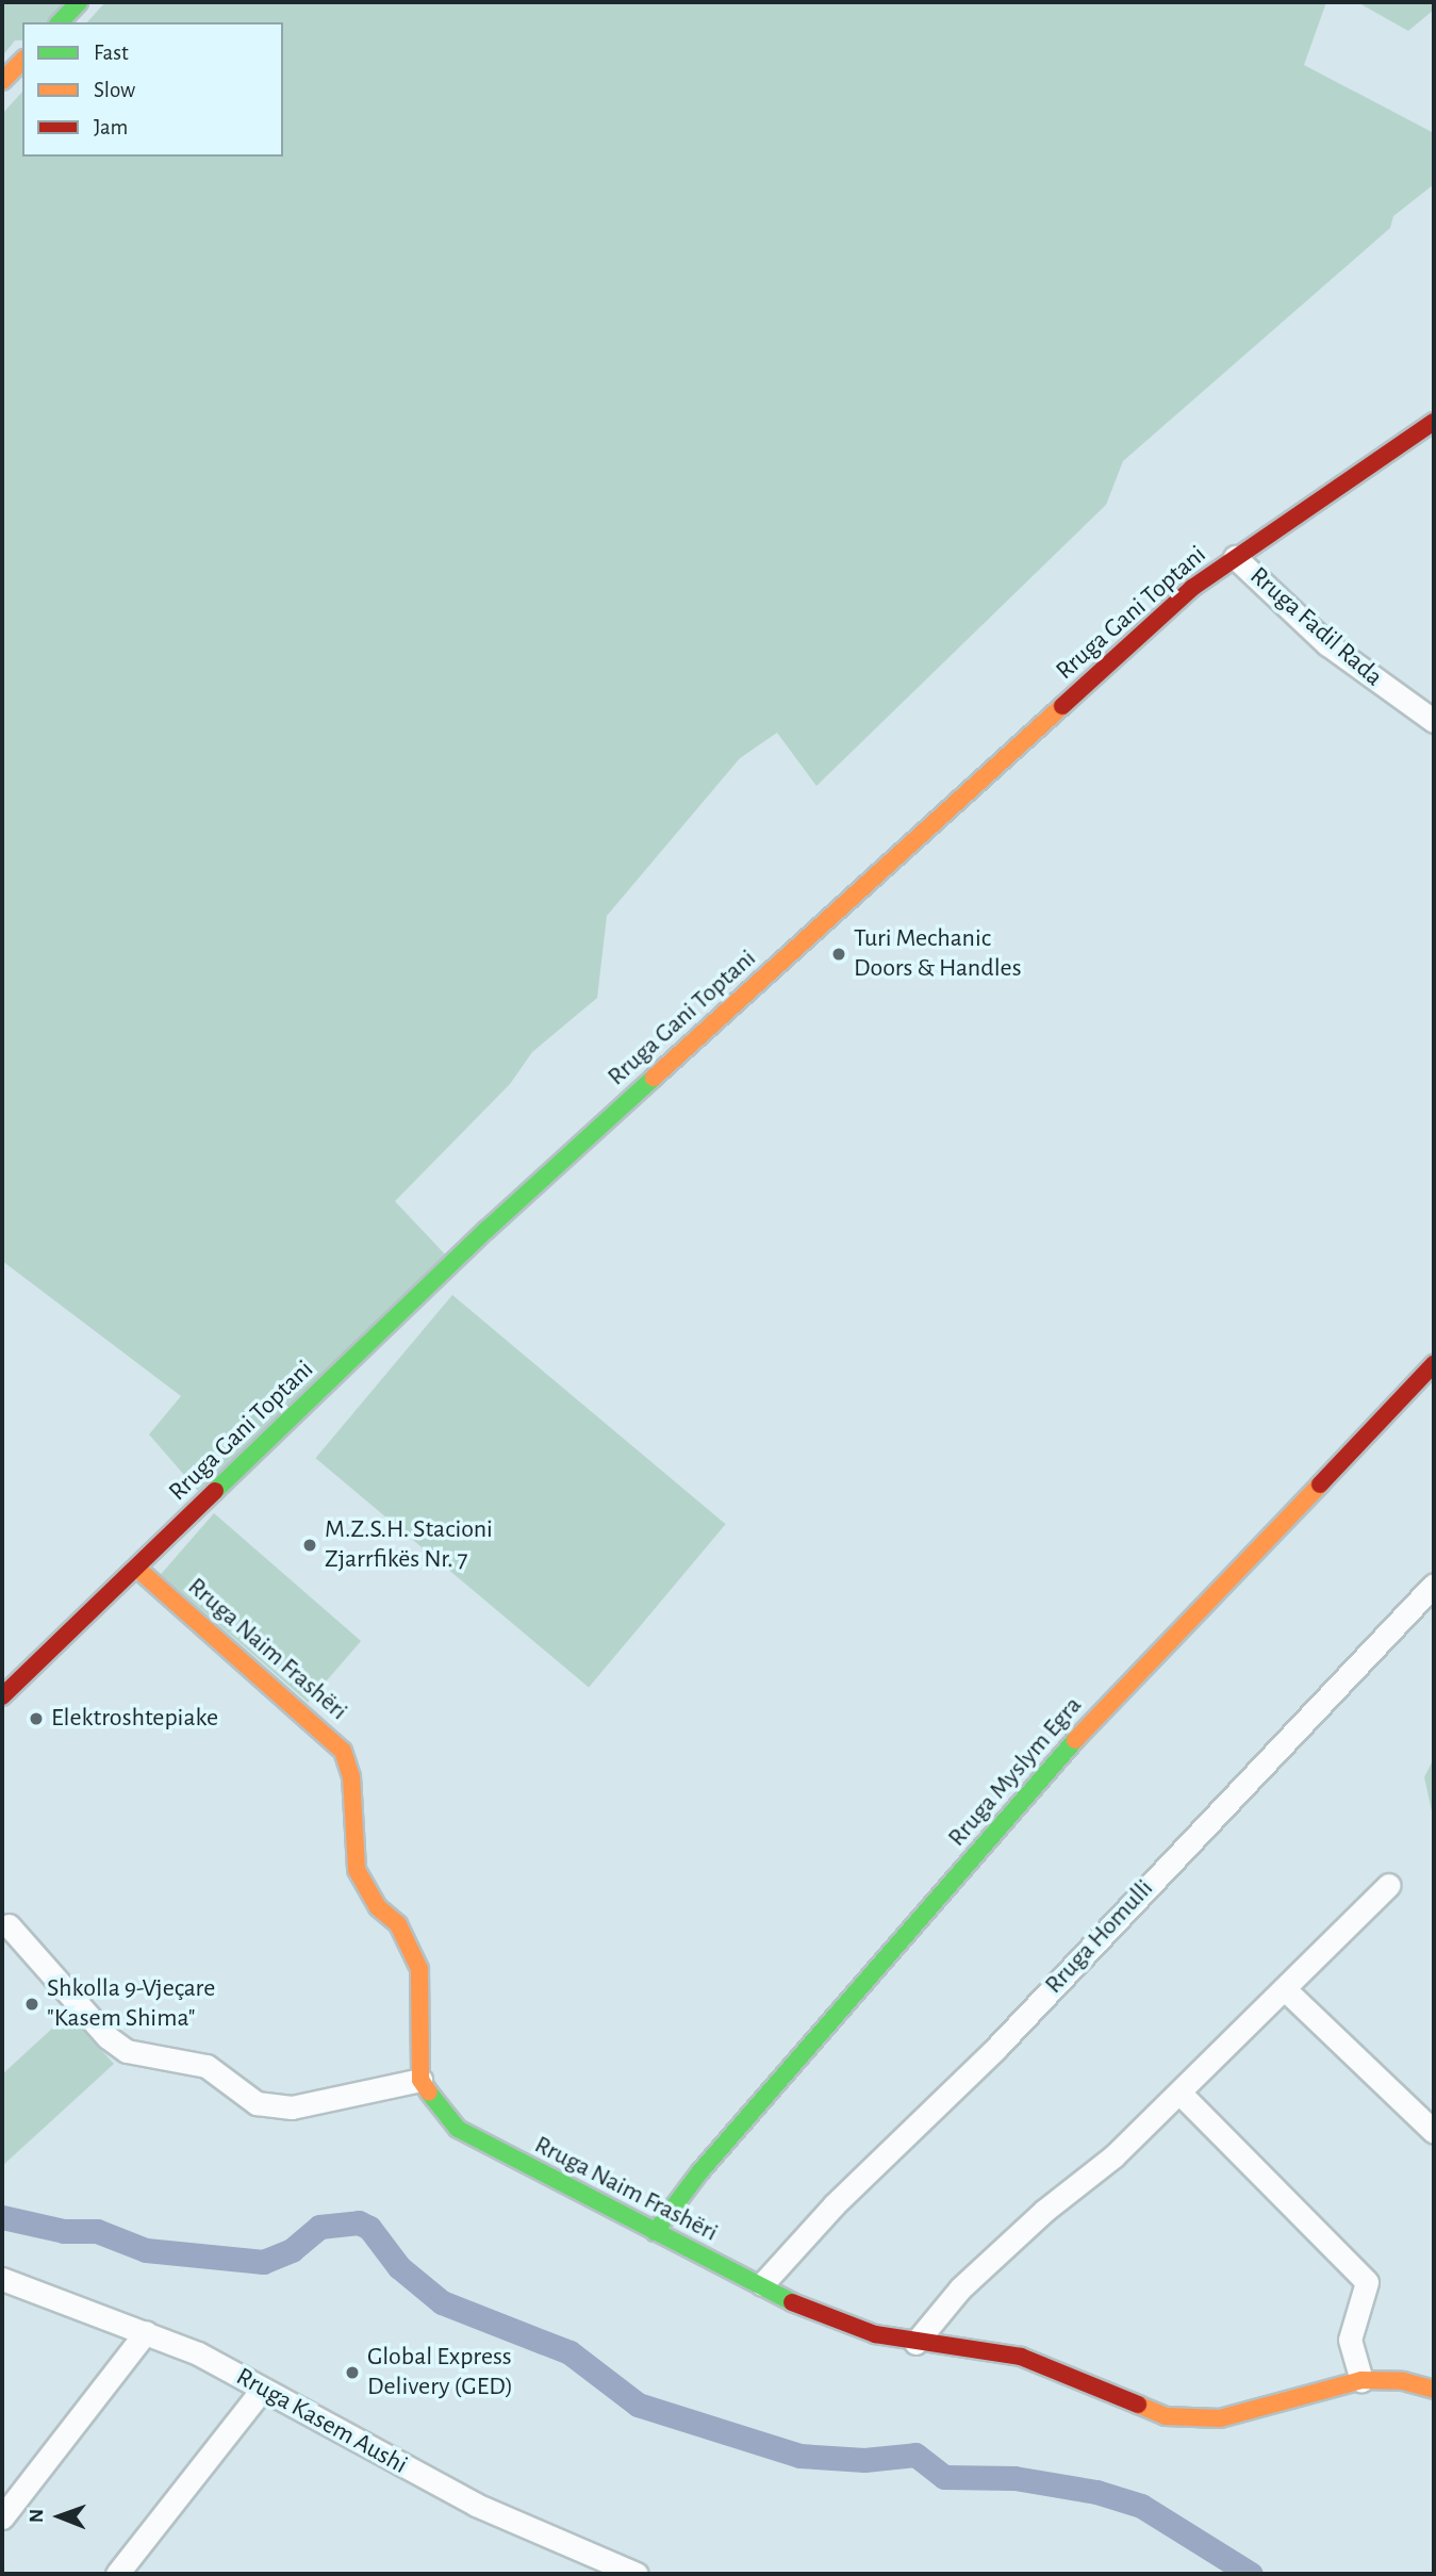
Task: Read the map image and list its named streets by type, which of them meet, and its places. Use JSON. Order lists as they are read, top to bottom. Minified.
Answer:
{"streets":{"street":["Rruga Gani Toptani","Rruga Fadil Rada","Rruga Naim Frashëri","Rruga Myslym Egra","Rruga Homulli","Rruga Kasem Aushi"]},"crossings":[["Rruga Gani Toptani","Rruga Fadil Rada"],["Rruga Gani Toptani","Rruga Naim Frashëri"],["Rruga Naim Frashëri","Rruga Myslym Egra"],["Rruga Naim Frashëri","Rruga Homulli"]],"places":["Turi Mechanic Doors & Handles","M.Z.S.H. Stacioni Zjarrfikës Nr. 7","Elektroshtepiake","Shkolla 9-Vjeçare \"Kasem Shima\"","Global Express Delivery (GED)"],"legend":["Fast","Slow","Jam"],"north":"left"}
